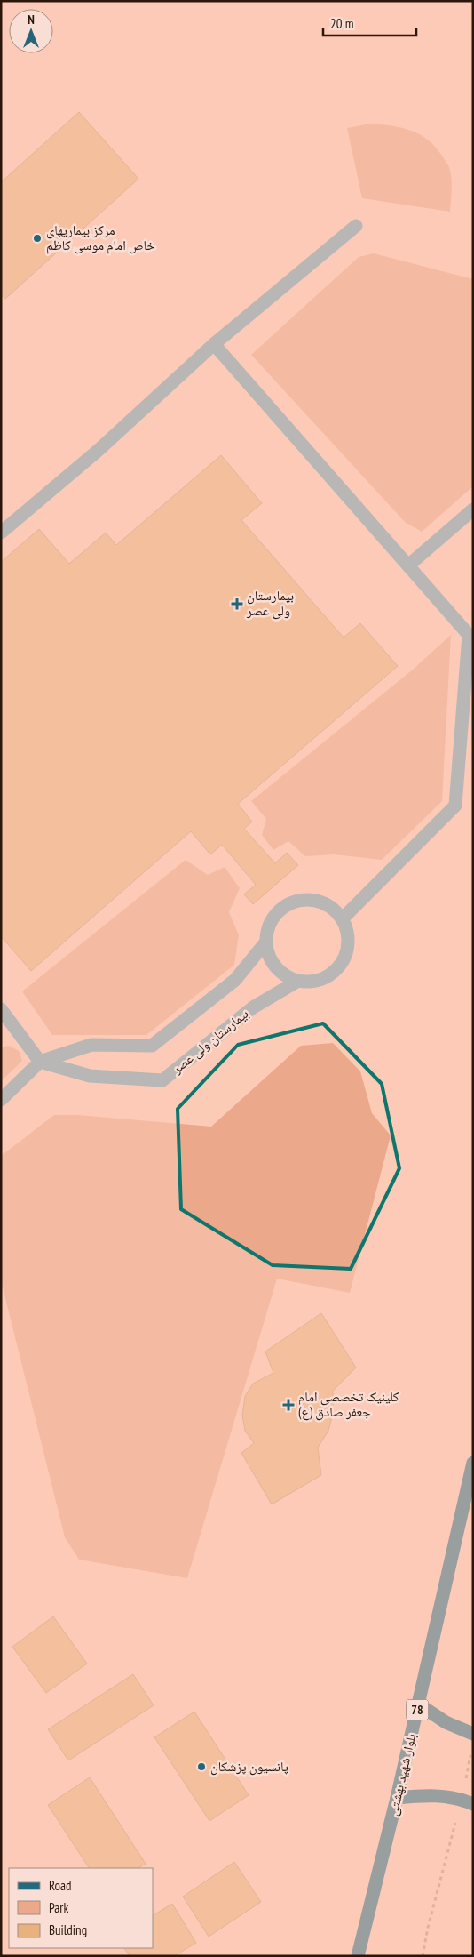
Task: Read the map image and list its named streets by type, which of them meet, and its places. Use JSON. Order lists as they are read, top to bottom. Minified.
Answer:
{"streets":{"main road":["78","بلوار شهید بهشتی"],"lane":["بیمارستان ولی عصر"]},"places":{"other":["مرکز بیماریهای خاص امام موسی کاظم","پانسیون پزشکان"],"health":["بیمارستان ولی عصر","کلینیک تخصصی امام جعفر صادق (ع)"]},"legend":["Road","Park","Building"],"scale_bar":"20 m","north":"top"}
